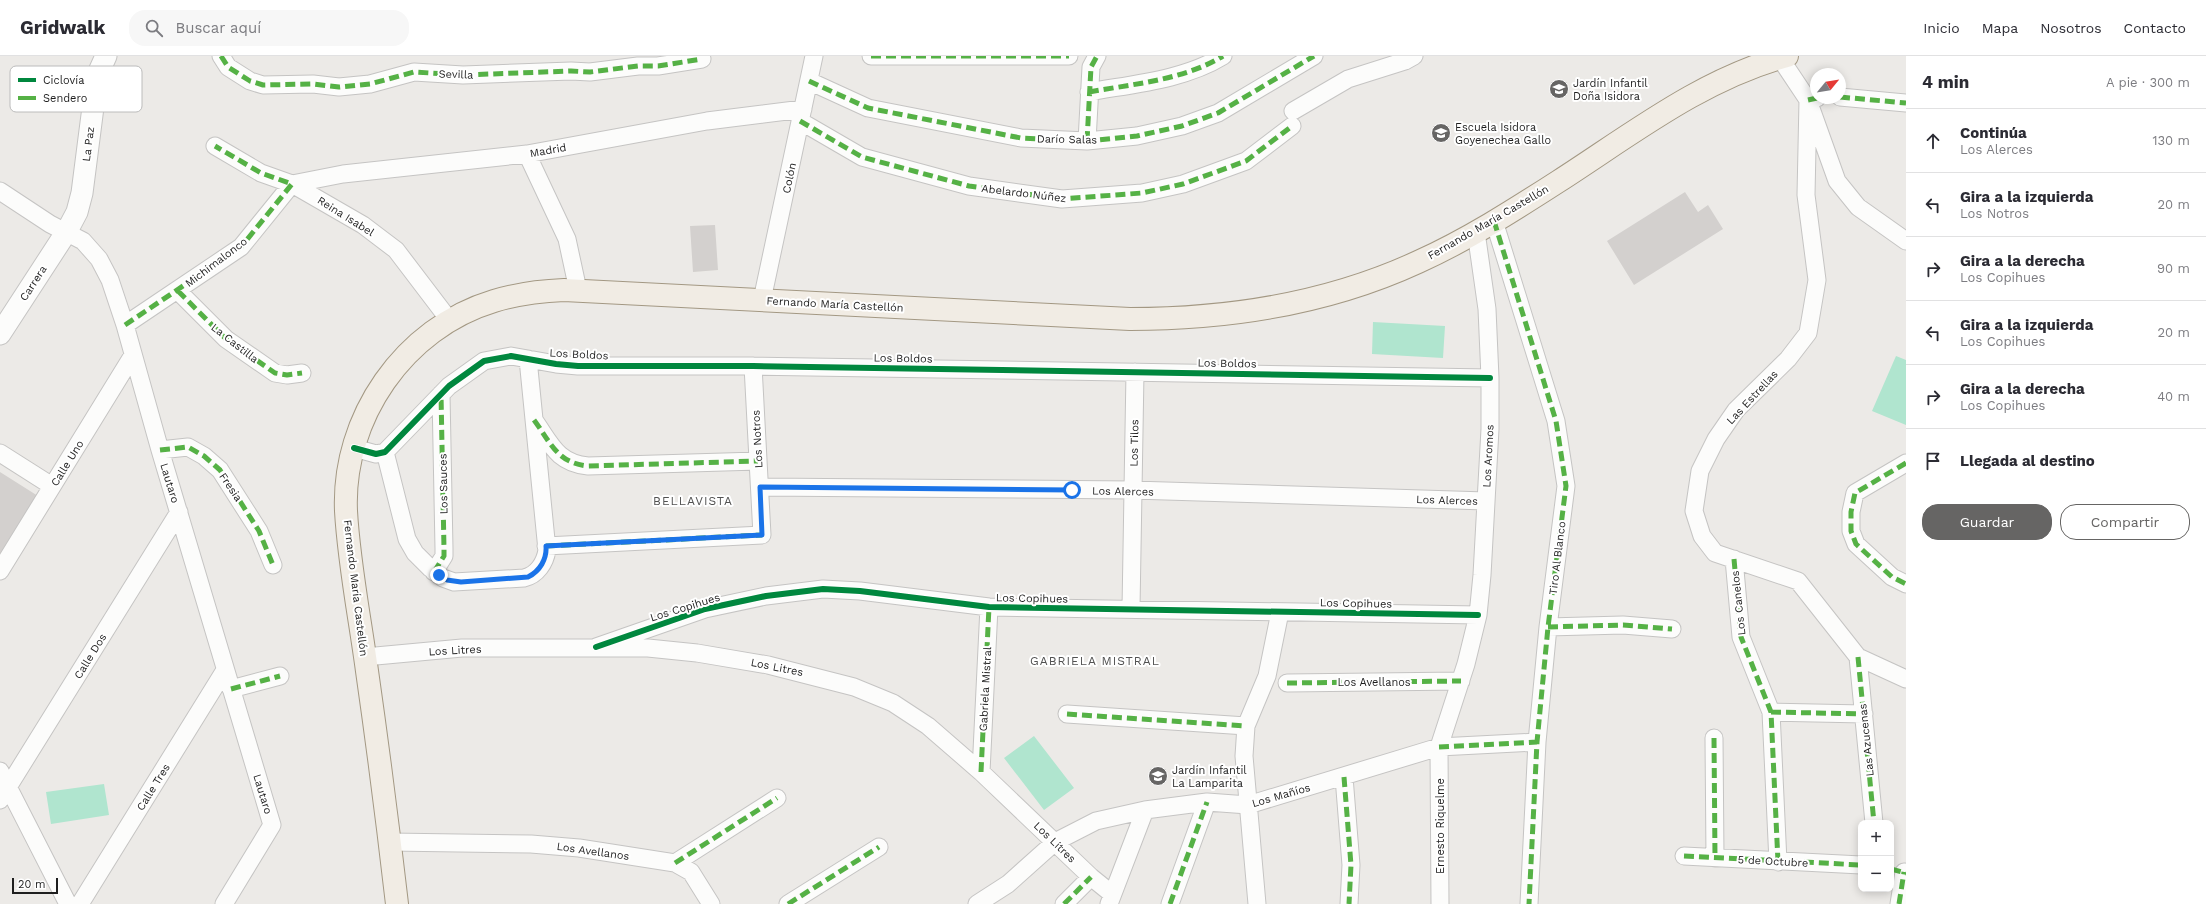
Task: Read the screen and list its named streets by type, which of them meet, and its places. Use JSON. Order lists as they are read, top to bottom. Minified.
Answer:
{"streets":{"main road":["Fernando María Castellón"],"street":["Sevilla","Darío Salas","La Paz","Madrid","Colón","Abelardo Núñez","Reina Isabel","Michimalonco","Carrera","La Castilla","Los Boldos","Las Estrellas","Los Notros","Los Tilos","Los Aromos","Calle Uno","Lautaro","Los Sauces","Fresia","Los Alerces","Tiro Al Blanco","Los Copihues","Los Canelos","Los Litres","Calle Dos","Los Avellanos","Gabriela Mistral","Las Azucenas","Calle Tres","Los Mañíos","Ernesto Riquelme","5 de Octubre"]},"crossings":[["Darío Salas","Colón"],["La Paz","Carrera"],["La Paz","Lautaro"],["Madrid","Colón"],["Madrid","Abelardo Núñez"],["Madrid","Reina Isabel"],["Madrid","Michimalonco"],["Colón","Abelardo Núñez"],["Colón","Fernando María Castellón"],["Reina Isabel","Fernando María Castellón"],["Reina Isabel","Michimalonco"],["Fernando María Castellón","Los Aromos"],["Fernando María Castellón","Tiro Al Blanco"],["Fernando María Castellón","Los Litres"],["Fernando María Castellón","Los Avellanos"],["Michimalonco","La Castilla"],["Michimalonco","Lautaro"],["Carrera","Lautaro"],["Los Boldos","Los Notros"],["Los Boldos","Los Tilos"],["Los Boldos","Los Aromos"],["Los Boldos","Los Sauces"],["Las Estrellas","Los Canelos"],["Las Estrellas","Las Azucenas"],["Los Notros","Los Alerces"],["Los Tilos","Los Alerces"],["Los Tilos","Los Copihues"],["Los Aromos","Los Alerces"],["Los Aromos","Los Copihues"],["Los Aromos","Los Avellanos"],["Los Aromos","Los Mañíos"],["Los Aromos","Ernesto Riquelme"],["Calle Uno","Lautaro"],["Lautaro","Fresia"],["Lautaro","Calle Dos"],["Lautaro","Calle Tres"],["Tiro Al Blanco","Los Mañíos"],["Los Copihues","Los Litres"],["Los Copihues","Gabriela Mistral"],["Los Canelos","5 de Octubre"],["Los Litres","Gabriela Mistral"],["Los Litres","Los Mañíos"],["Los Mañíos","Ernesto Riquelme"]],"districts":["BELLAVISTA","GABRIELA MISTRAL"],"places":{"school or university":["Jardín Infantil Doña Isidora","Escuela Isidora Goyenechea Gallo","Jardín Infantil La Lamparita"]},"legend":["Ciclovía","Sendero"],"scale_bar":"20 m","north":"top right","page":{"header":"Gridwalk","search":"Buscar aquí","nav":["Inicio","Mapa","Nosotros","Contacto"],"heading":["4 min","A pie · 300 m"],"list":[["Continúa","Los Alerces","130 m"],["Gira a la izquierda","Los Notros","20 m"],["Gira a la derecha","Los Copihues","90 m"],["Gira a la izquierda","Los Copihues","20 m"],["Gira a la derecha","Los Copihues","40 m"],"Llegada al destino"],"buttons":["Guardar","Compartir"],"map_buttons":["+","−"],"scale":"20 m"}}
